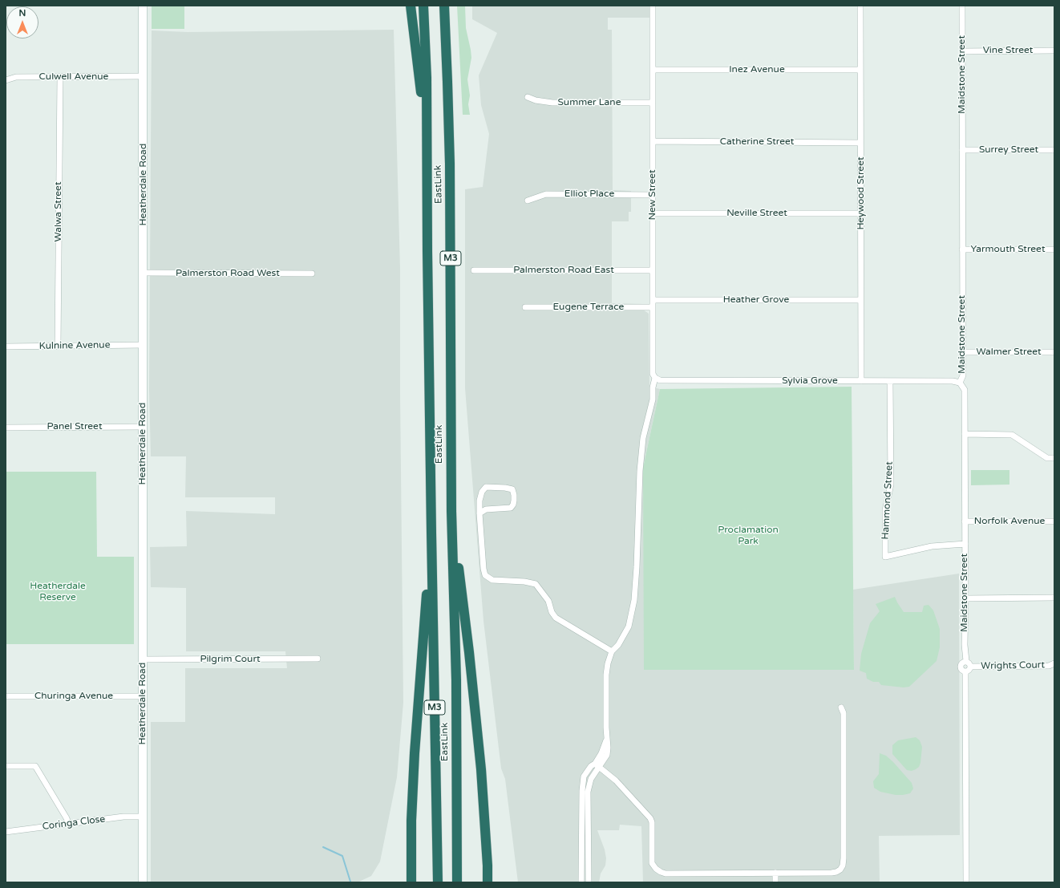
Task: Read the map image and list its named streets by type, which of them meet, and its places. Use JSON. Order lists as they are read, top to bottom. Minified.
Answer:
{"streets":{"highway":["EastLink","M3"],"main road":["Heatherdale Road"],"street":["Vine Street","Inez Avenue","Maidstone Street","Culwell Avenue","Summer Lane","Catherine Street","Surrey Street","Heywood Street","Elliot Place","New Street","Walwa Street","Neville Street","Yarmouth Street","Palmerston Road East","Palmerston Road West","Heather Grove","Eugene Terrace","Kulnine Avenue","Walmer Street","Sylvia Grove","Panel Street","Hammond Street","Norfolk Avenue","Pilgrim Court","Wrights Court","Churinga Avenue","Coringa Close"]},"crossings":[["Vine Street","Maidstone Street"],["Inez Avenue","Heywood Street"],["Inez Avenue","New Street"],["Maidstone Street","Surrey Street"],["Maidstone Street","Yarmouth Street"],["Maidstone Street","Walmer Street"],["Maidstone Street","Sylvia Grove"],["Maidstone Street","Hammond Street"],["Maidstone Street","Norfolk Avenue"],["Maidstone Street","Wrights Court"],["Culwell Avenue","Heatherdale Road"],["Culwell Avenue","Walwa Street"],["Summer Lane","New Street"],["Catherine Street","Heywood Street"],["Catherine Street","New Street"],["Heatherdale Road","Palmerston Road West"],["Heatherdale Road","Kulnine Avenue"],["Heatherdale Road","Panel Street"],["Heatherdale Road","Pilgrim Court"],["Heatherdale Road","Churinga Avenue"],["Heatherdale Road","Coringa Close"],["Heywood Street","Neville Street"],["Heywood Street","Heather Grove"],["Heywood Street","Sylvia Grove"],["Elliot Place","New Street"],["New Street","Neville Street"],["New Street","Palmerston Road East"],["New Street","Heather Grove"],["New Street","Eugene Terrace"],["New Street","Sylvia Grove"],["Walwa Street","Kulnine Avenue"],["Sylvia Grove","Hammond Street"]],"parks":["Proclamation Park","Heatherdale Reserve"],"north":"top"}
